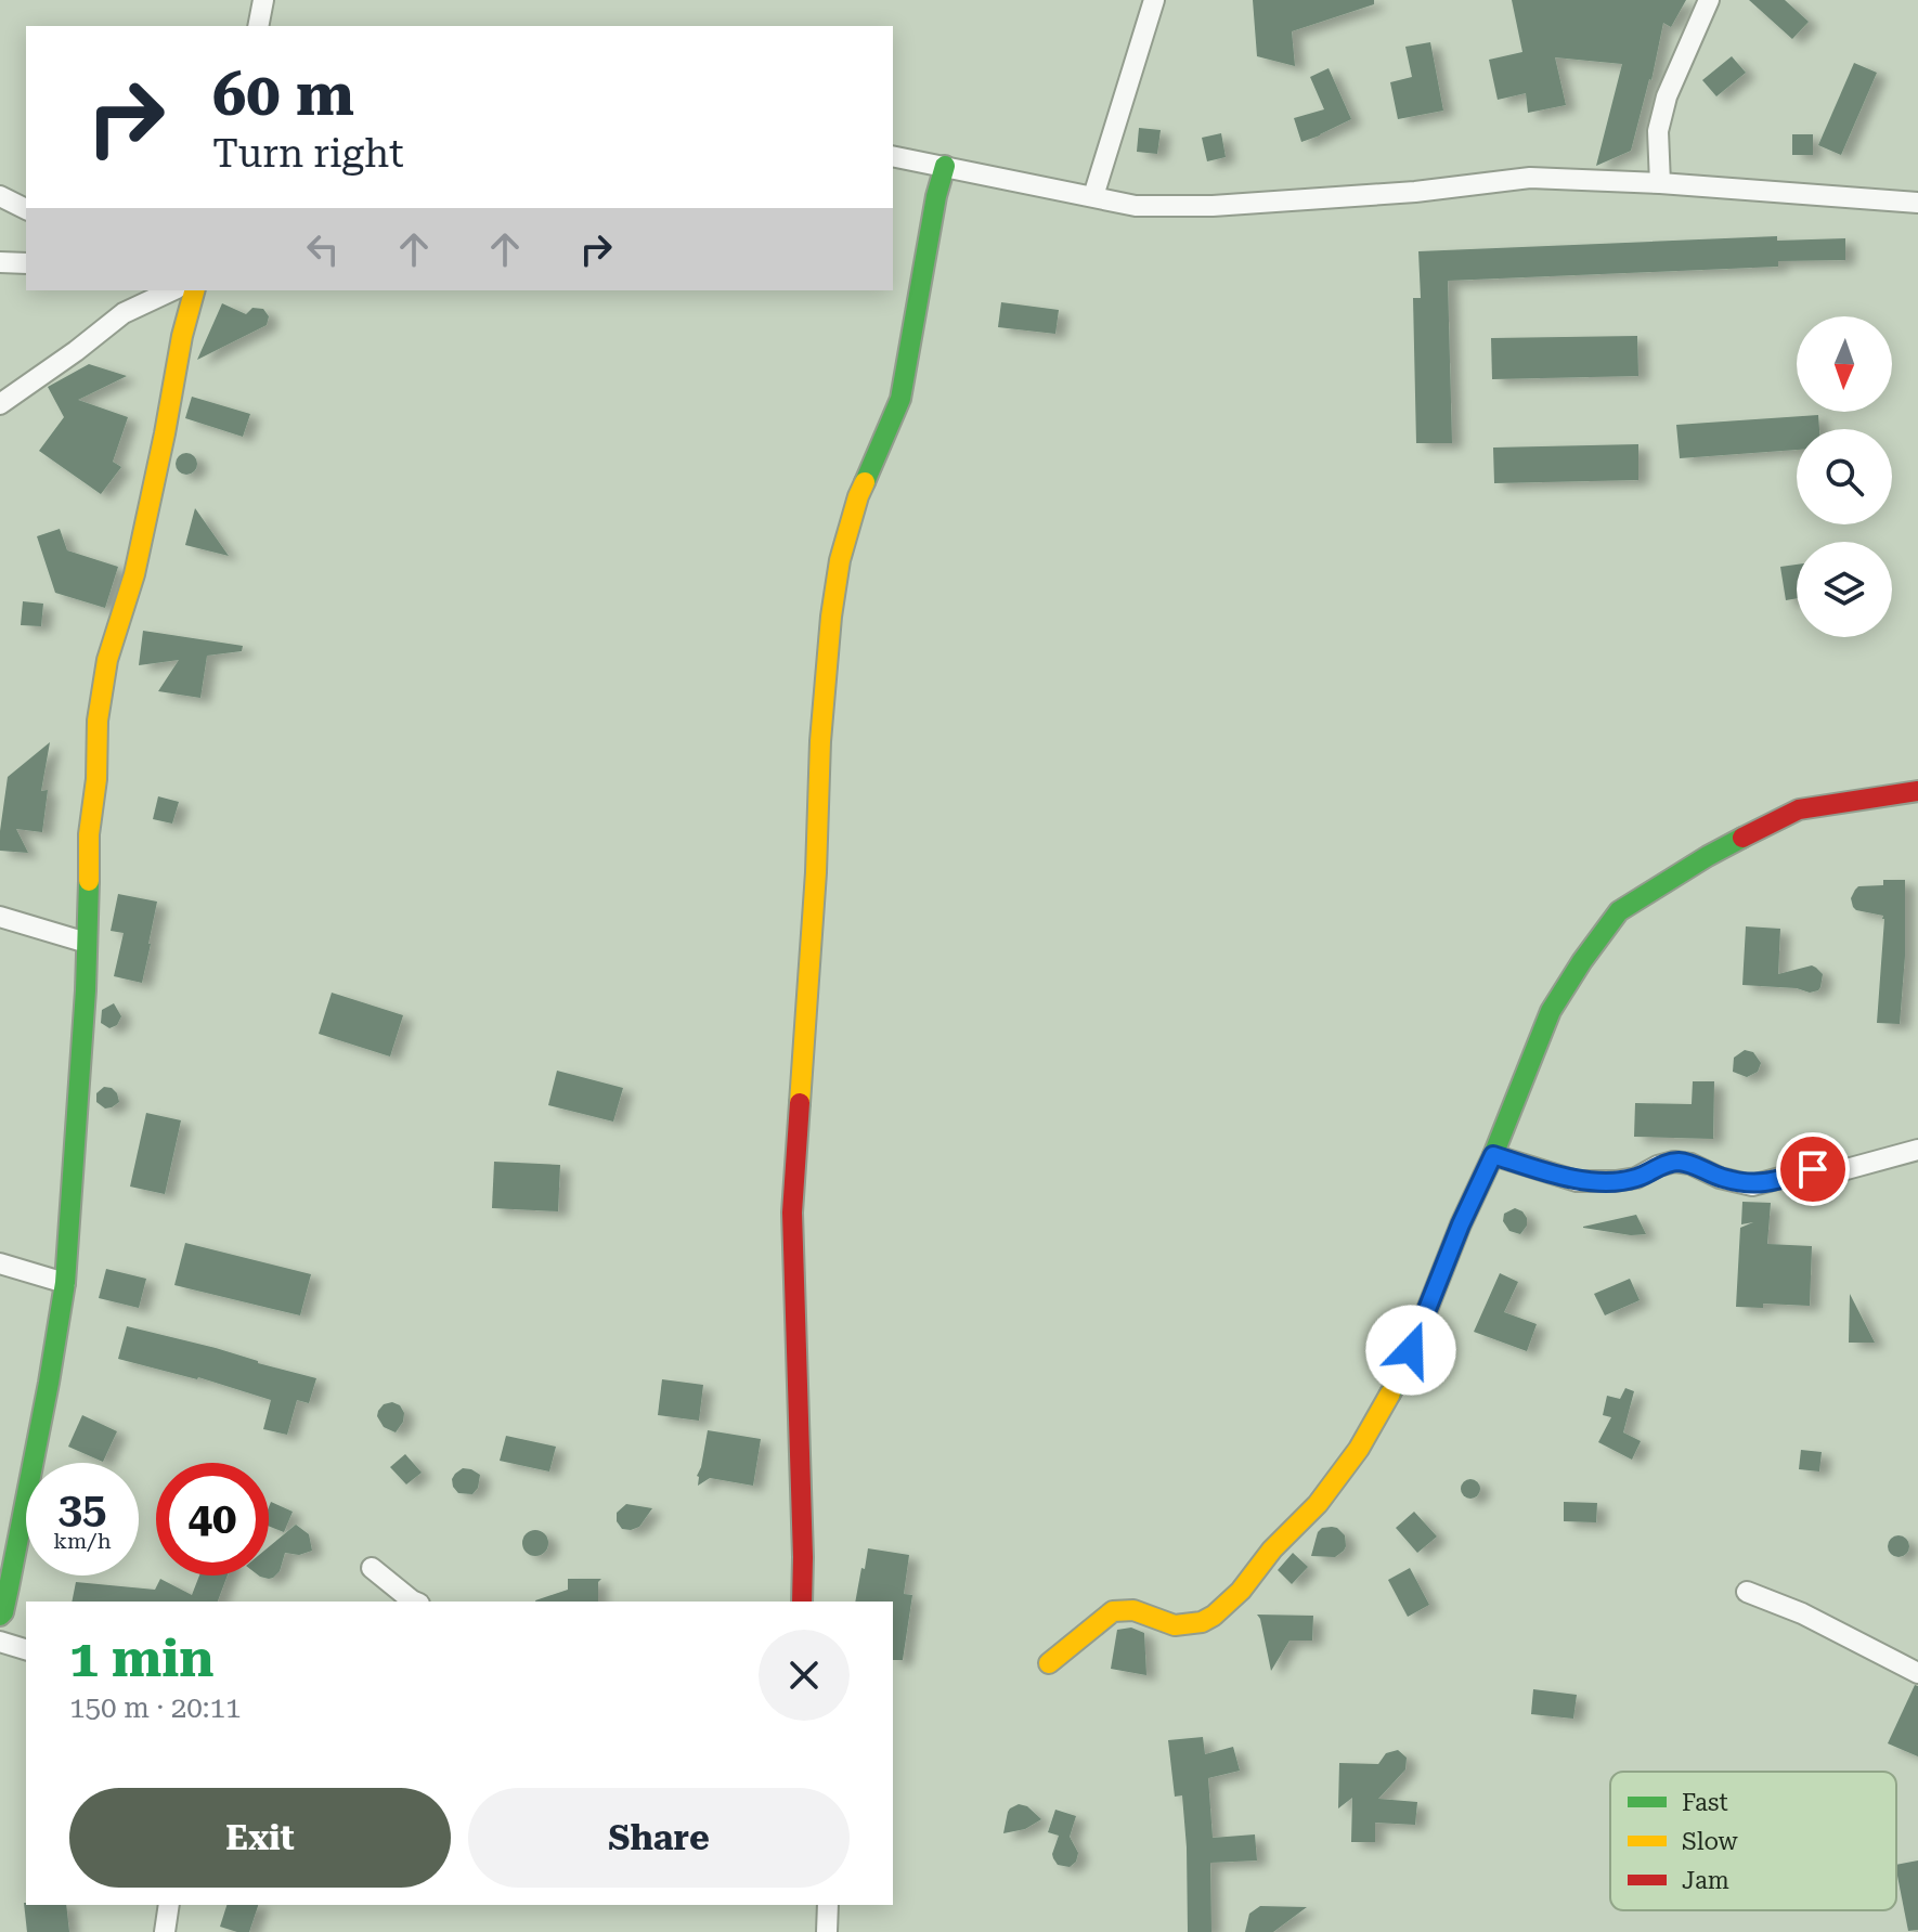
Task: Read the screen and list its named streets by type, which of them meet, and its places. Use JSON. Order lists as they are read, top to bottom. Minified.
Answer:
{"legend":["Fast","Slow","Jam"],"north":"bottom","page":{"turn":["60 m","Turn right"],"speed":"35 km/h","limit":"40","heading":["1 min","150 m · 20:11"],"buttons":["Exit","Share"]}}
